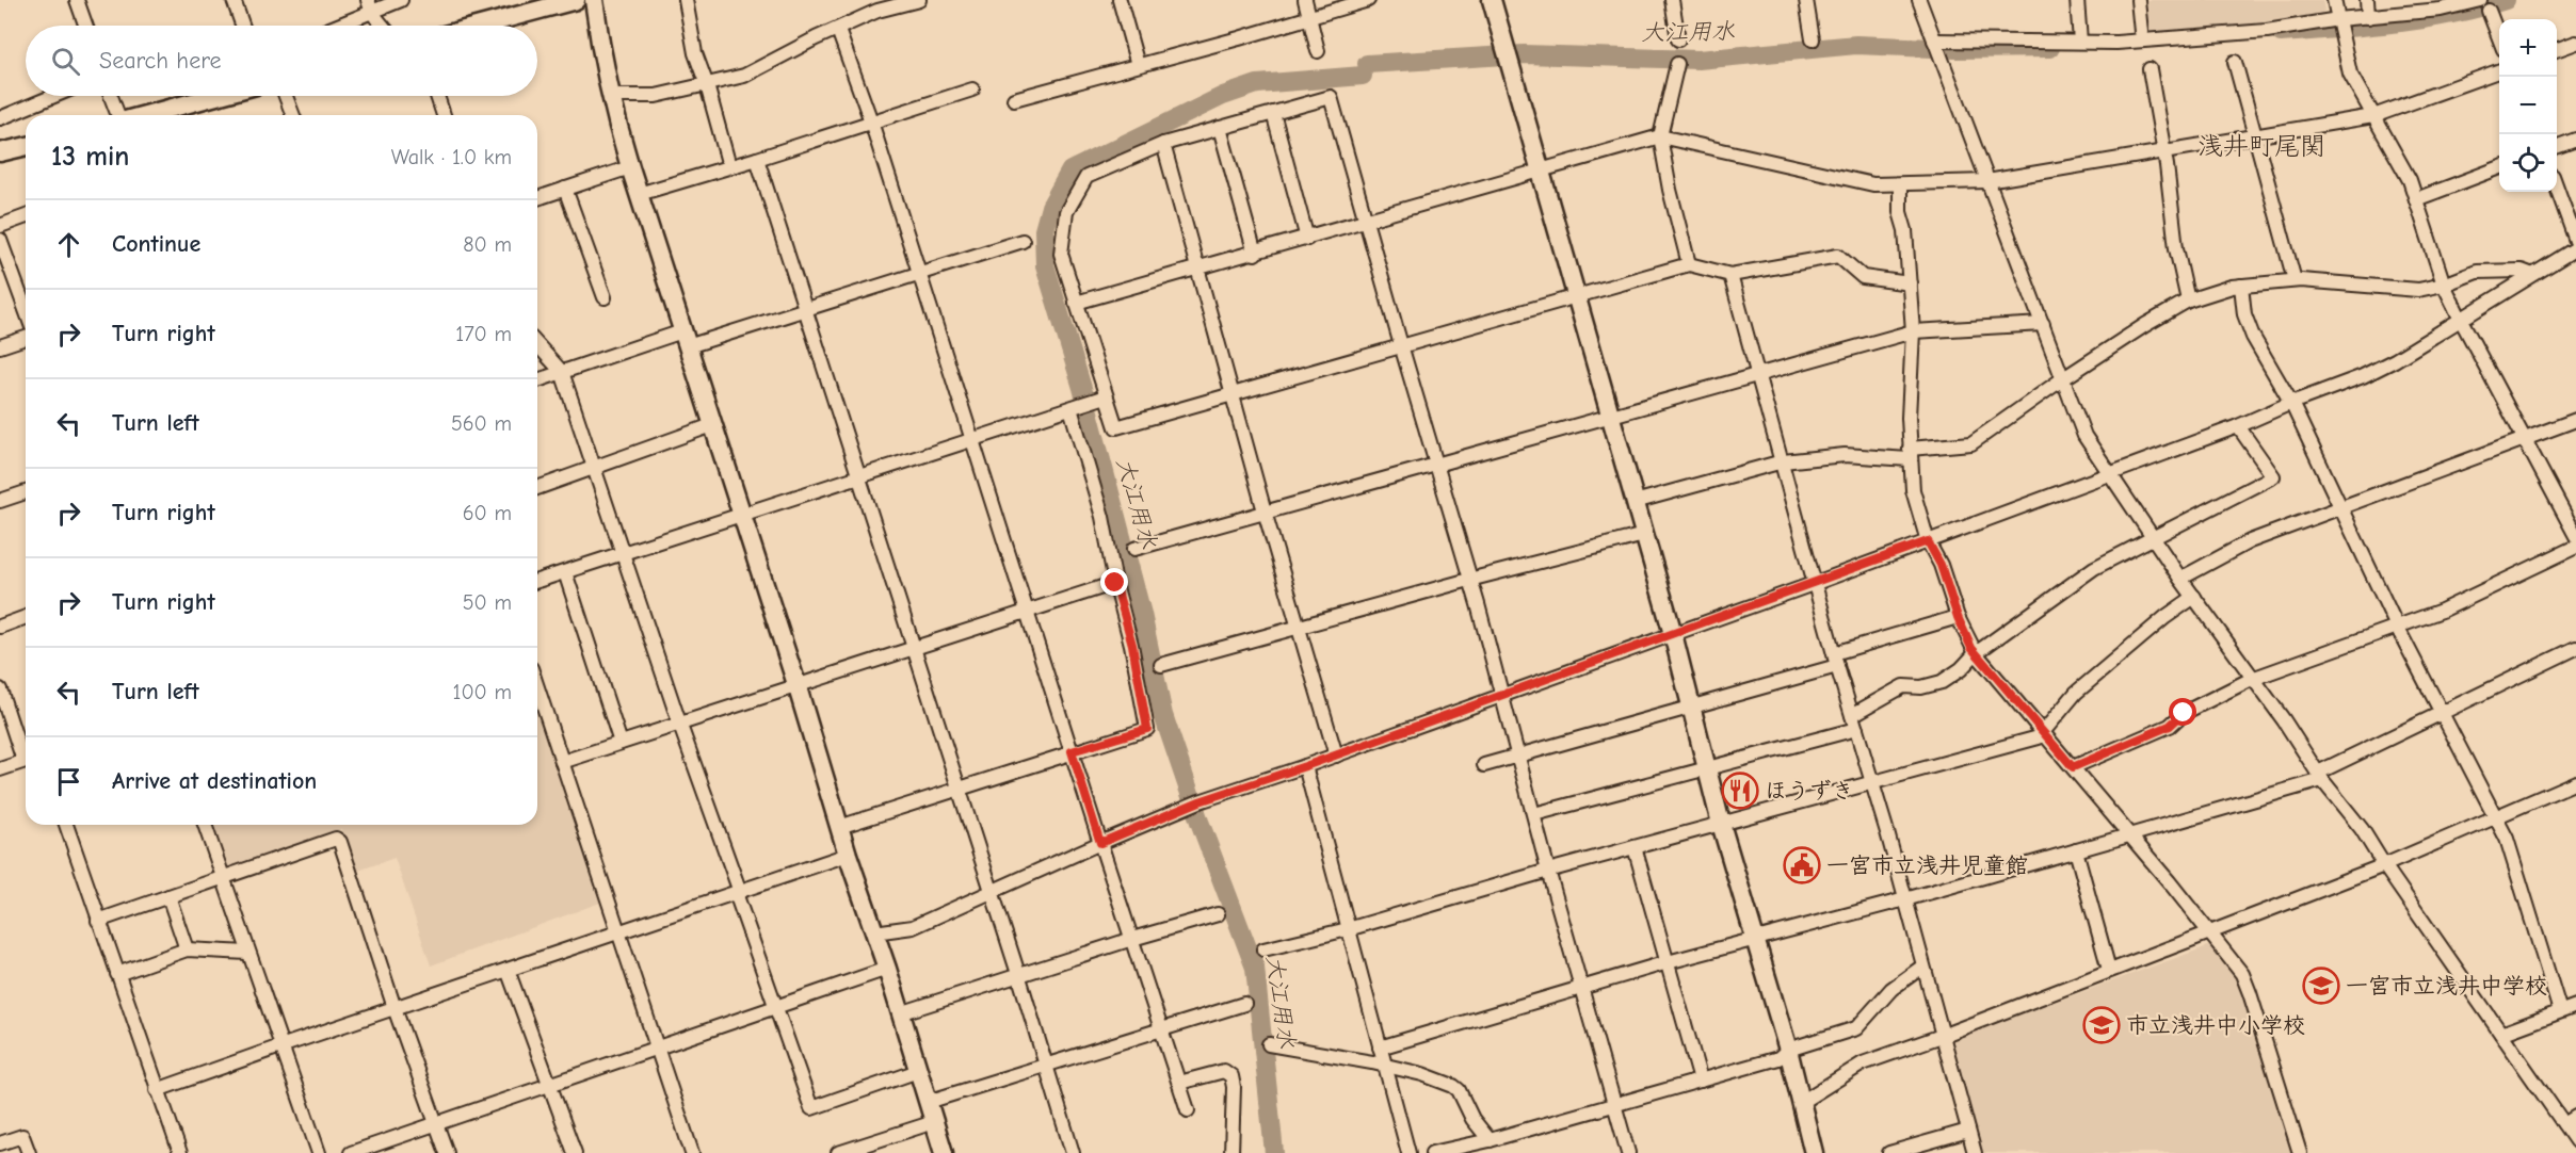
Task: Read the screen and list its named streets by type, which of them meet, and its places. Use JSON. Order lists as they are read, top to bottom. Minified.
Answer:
{"districts":["浅井町尾関"],"water":["大江用水"],"places":{"restaurant":["ほうずき"],"public building":["一宮市立浅井児童館"],"school or university":["一宮市立浅井中学校","市立浅井中小学校"]},"page":{"map_buttons":["+","−"],"search":"Search here","heading":["13 min","Walk · 1.0 km"],"list":[["Continue","80 m"],["Turn right","170 m"],["Turn left","560 m"],["Turn right","60 m"],["Turn right","50 m"],["Turn left","100 m"],"Arrive at destination"]}}
